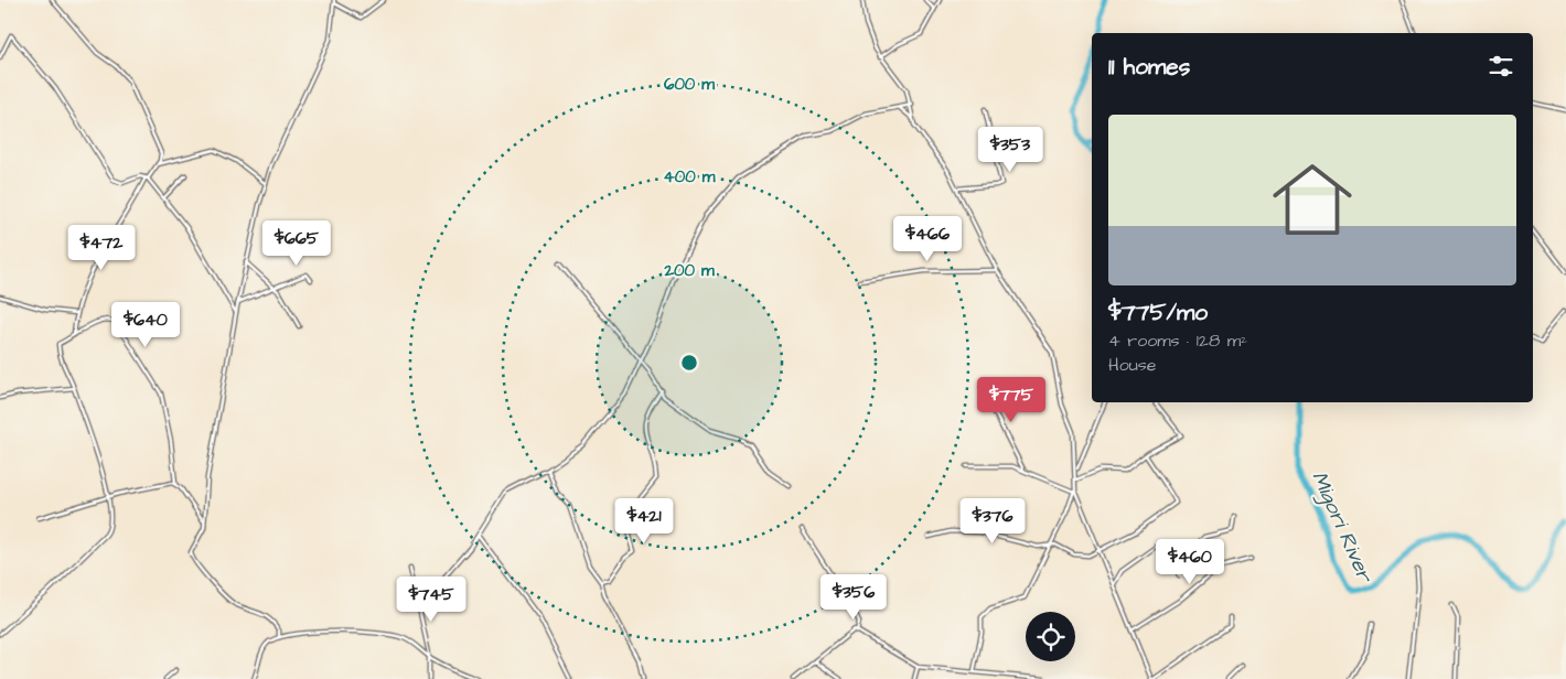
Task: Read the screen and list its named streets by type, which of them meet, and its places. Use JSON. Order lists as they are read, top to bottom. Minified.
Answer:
{"water":["Migori River"],"page":{"heading":"11 homes","list":[{"name":"$775/mo","note":"4 rooms · 128 m² · House"}],"price":["$353","$466","$665","$472","$640","$775","$421","$376","$460","$356","$745"]},"rings":["600 m","400 m","200 m"]}
